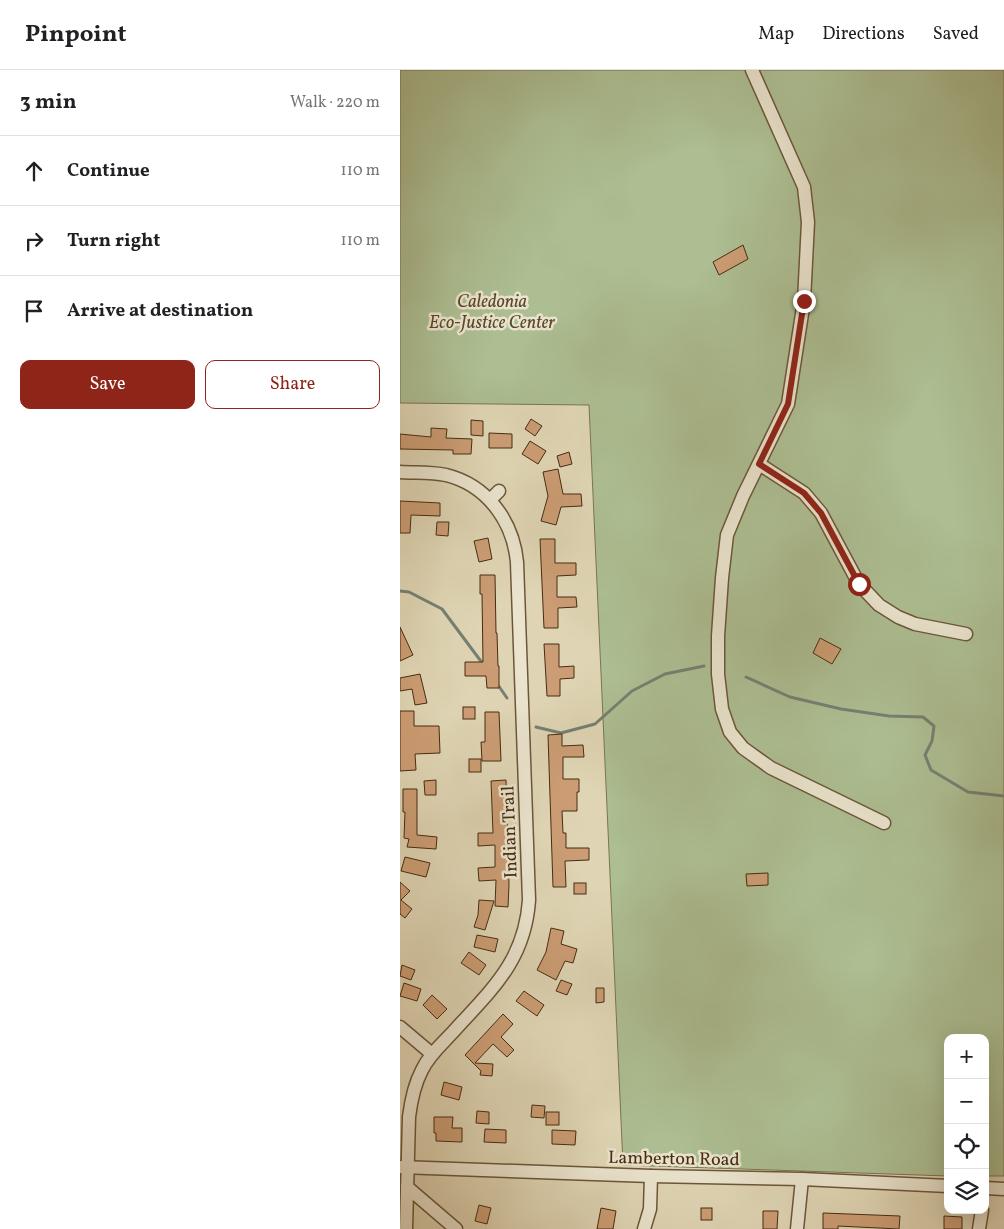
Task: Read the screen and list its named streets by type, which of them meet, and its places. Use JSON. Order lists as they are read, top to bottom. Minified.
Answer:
{"streets":{"street":["Indian Trail","Lamberton Road"]},"crossings":[["Indian Trail","Lamberton Road"]],"parks":["Caledonia Eco-Justice Center"],"page":{"header":"Pinpoint","nav":["Map","Directions","Saved"],"heading":["3 min","Walk · 220 m"],"list":[["Continue","110 m"],["Turn right","110 m"],"Arrive at destination"],"buttons":["Save","Share"],"map_buttons":["+","−"]}}
